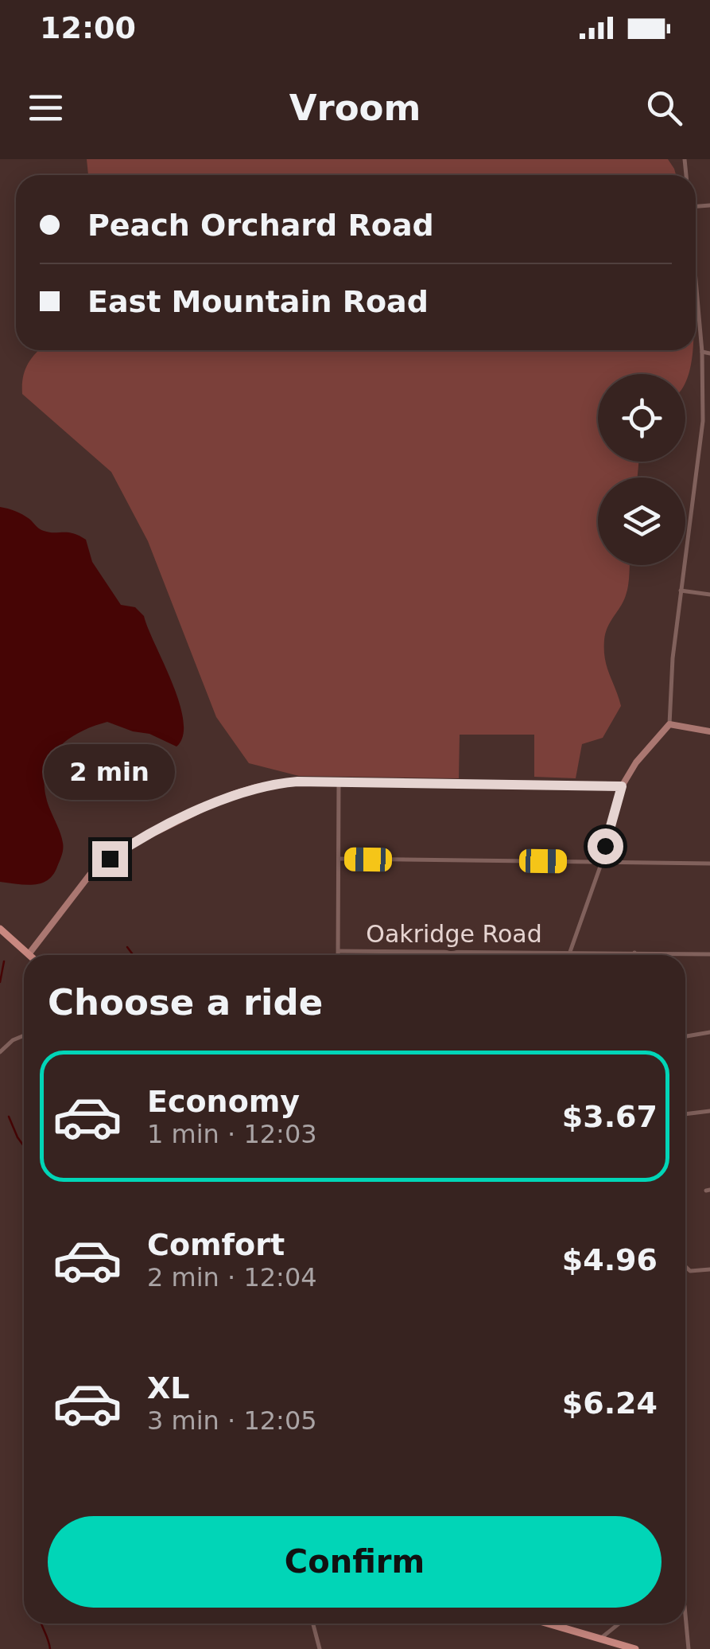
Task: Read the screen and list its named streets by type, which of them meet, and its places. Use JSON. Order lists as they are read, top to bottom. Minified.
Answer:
{"streets":{"street":["Oakridge Road"]},"page":{"status":"12:00","header":"Vroom","banner":["Peach Orchard Road","East Mountain Road"],"bubble":"2 min","heading":"Choose a ride","list":[{"name":"Economy","note":"1 min · 12:03","value":"$3.67"},{"name":"Comfort","note":"2 min · 12:04","value":"$4.96"},{"name":"XL","note":"3 min · 12:05","value":"$6.24"}],"buttons":"Confirm"}}
